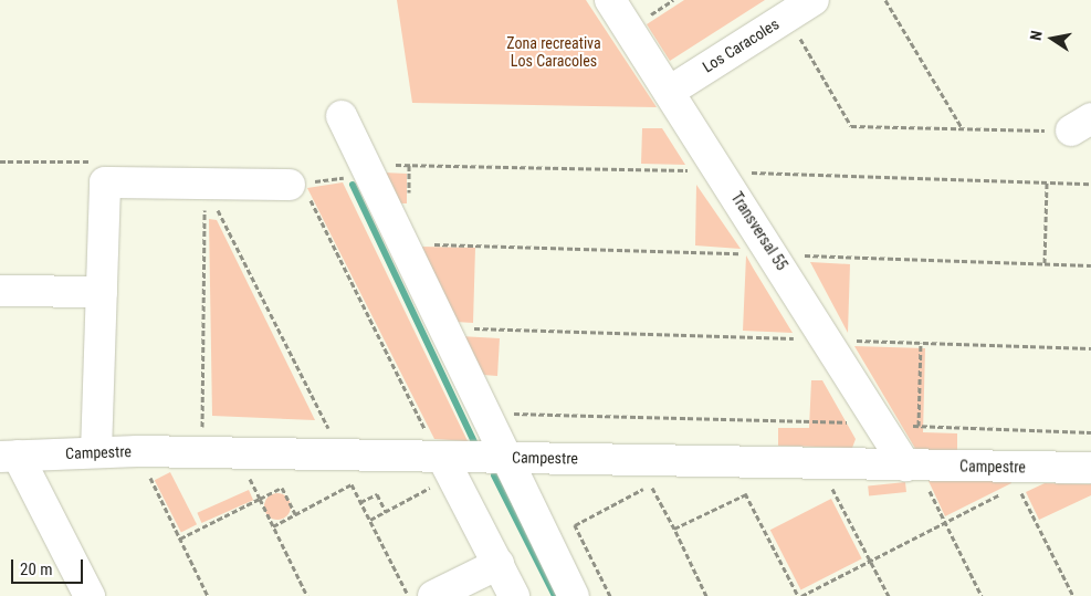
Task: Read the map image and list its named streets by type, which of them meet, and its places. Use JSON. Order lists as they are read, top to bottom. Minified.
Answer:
{"streets":{"street":["Los Caracoles","Transversal 55","Campestre"]},"crossings":[["Los Caracoles","Transversal 55"],["Transversal 55","Campestre"]],"parks":["Zona recreativa Los Caracoles"],"scale_bar":"20 m","north":"left"}
